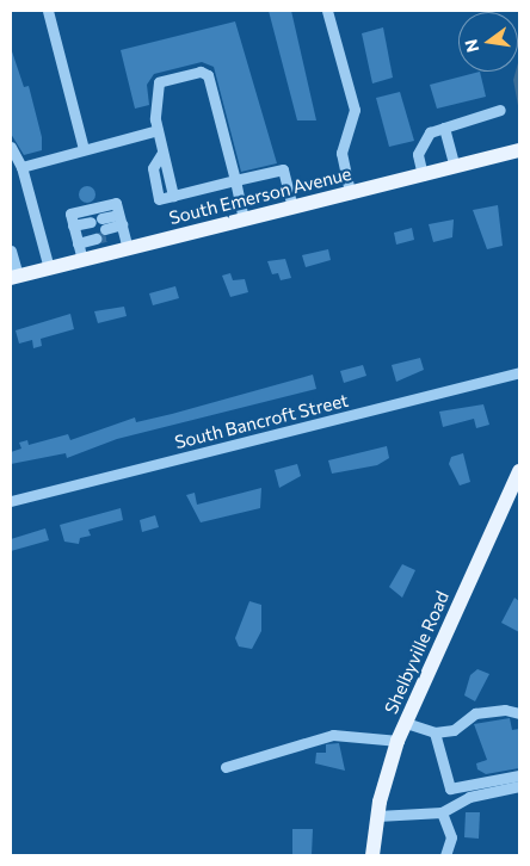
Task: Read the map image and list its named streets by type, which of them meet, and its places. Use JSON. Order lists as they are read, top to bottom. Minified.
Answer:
{"streets":{"main road":["South Emerson Avenue","Shelbyville Road"],"street":["South Bancroft Street"]},"north":"left"}
